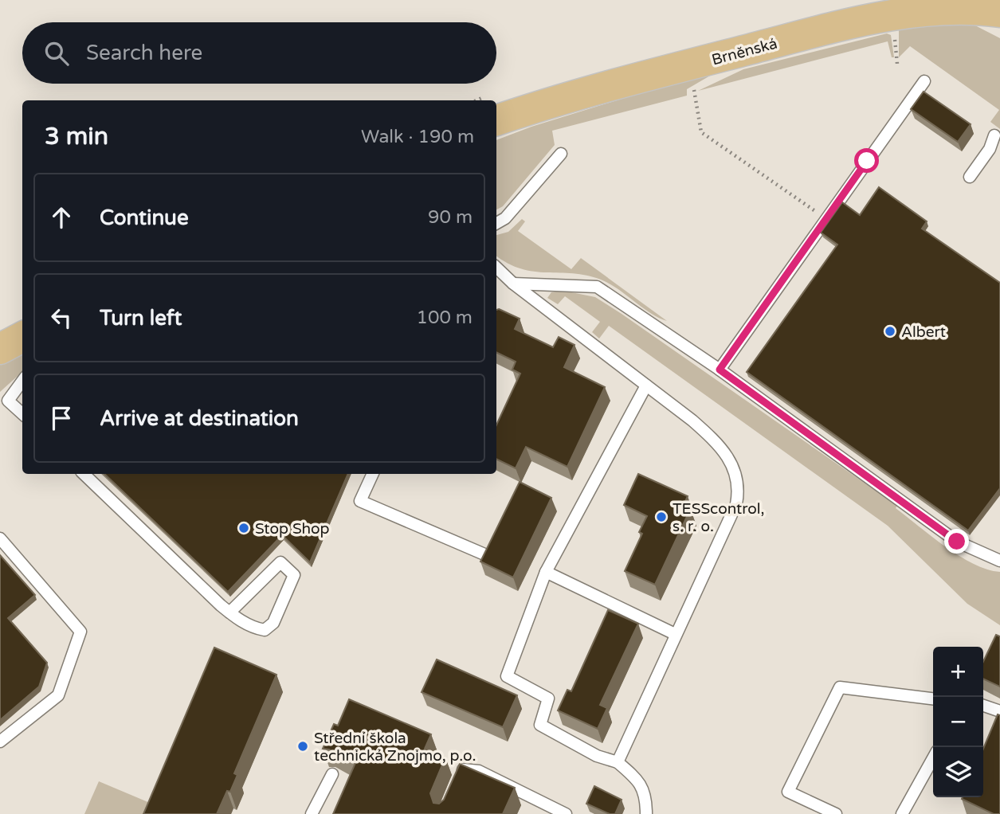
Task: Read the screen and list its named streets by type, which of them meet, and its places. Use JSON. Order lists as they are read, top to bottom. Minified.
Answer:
{"streets":{"main road":["Brněnská"]},"places":["Albert","TESScontrol, s. r. o.","Stop Shop","Střední škola technická Znojmo, p.o."],"page":{"search":"Search here","heading":["3 min","Walk · 190 m"],"list":[["Continue","90 m"],["Turn left","100 m"],"Arrive at destination"],"map_buttons":["+","−"]}}
